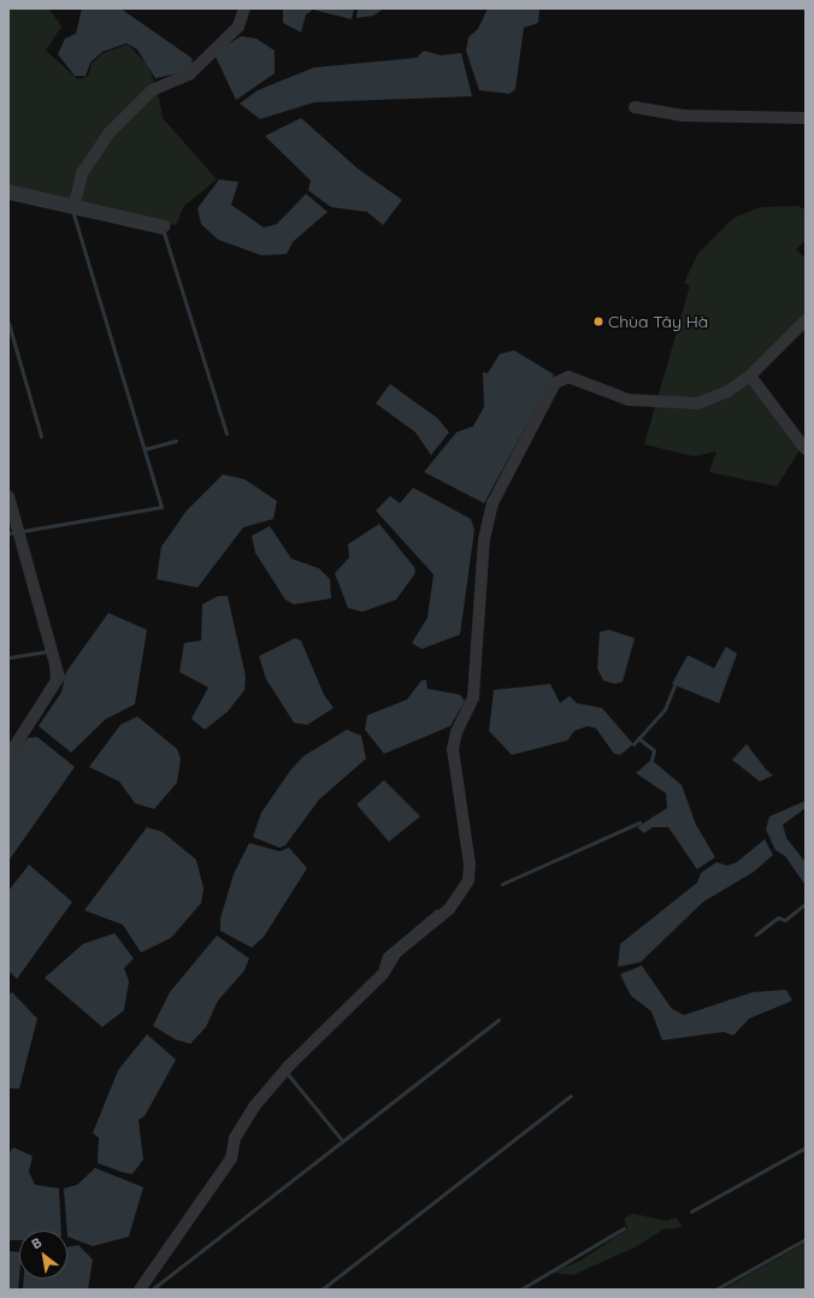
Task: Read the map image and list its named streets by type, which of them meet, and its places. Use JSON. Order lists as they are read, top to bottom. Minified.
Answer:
{"places":["Chùa Tây Hà"],"north":"top left"}
